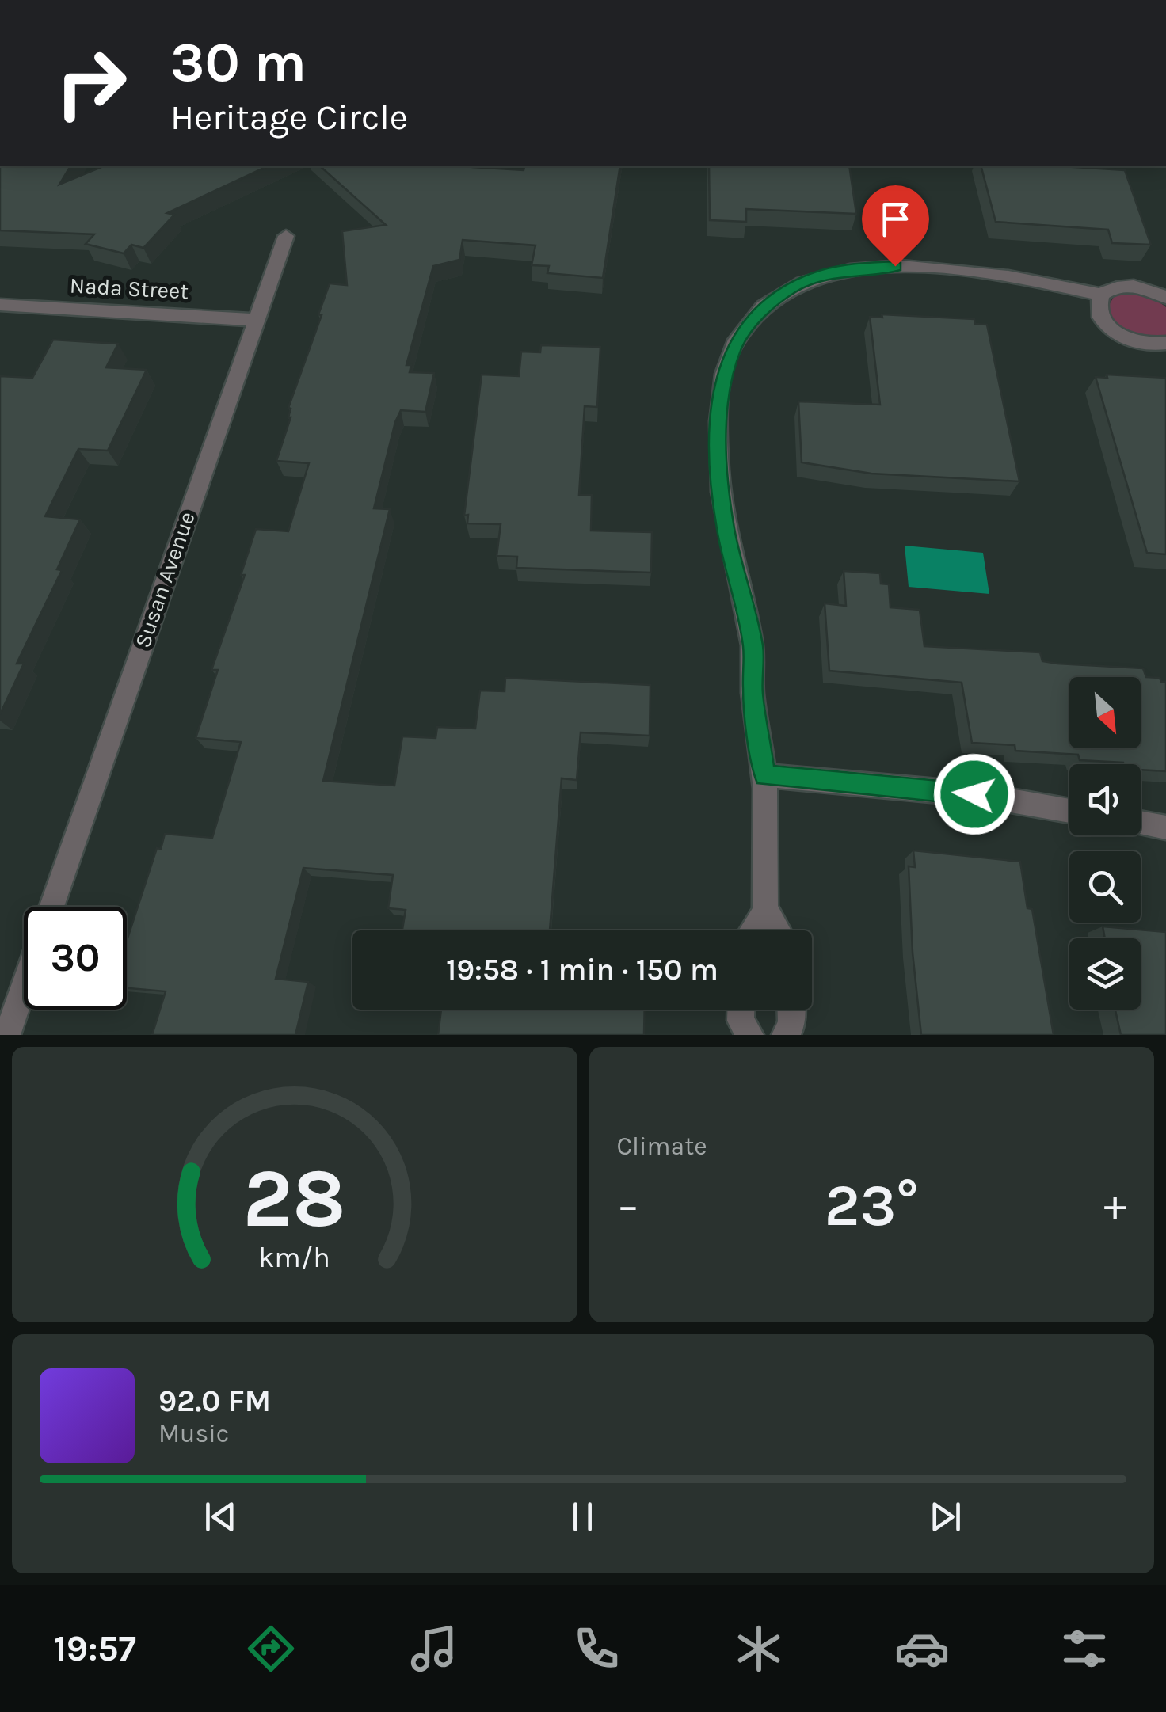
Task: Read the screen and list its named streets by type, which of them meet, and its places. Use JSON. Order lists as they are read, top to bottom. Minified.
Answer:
{"streets":{"street":["Nada Street","Susan Avenue"]},"crossings":[["Nada Street","Susan Avenue"]],"north":"bottom right","page":{"turn":["30 m","Heritage Circle"],"limit":"30","trip":"19:58 · 1 min · 150 m","tile":"Climate","heat":["−","23°","+"],"song":["92.0 FM","Music"],"tabs":"19:57","gauge":["28","km/h"]}}
